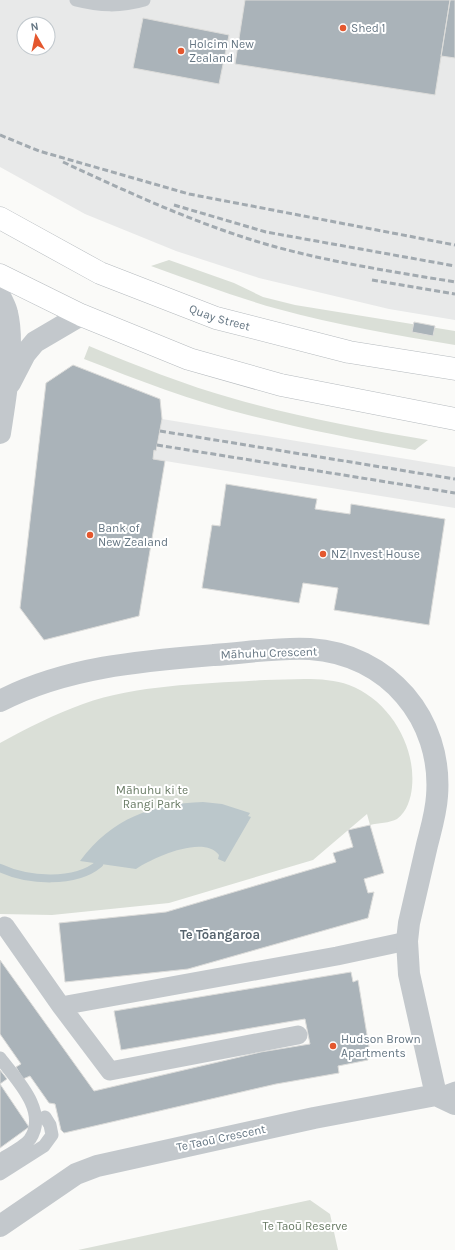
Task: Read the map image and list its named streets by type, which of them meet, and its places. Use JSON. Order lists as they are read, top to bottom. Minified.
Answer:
{"streets":{"main road":["Quay Street"],"street":["Māhuhu Crescent","Te Taoū Crescent"]},"crossings":[["Māhuhu Crescent","Te Taoū Crescent"]],"districts":["Te Tōangaroa"],"parks":["Māhuhu ki te Rangi Park","Te Taoū Reserve"],"places":["Shed 1","Holcim New Zealand","Bank of New Zealand","NZ Invest House","Hudson Brown Apartments"],"north":"top"}
